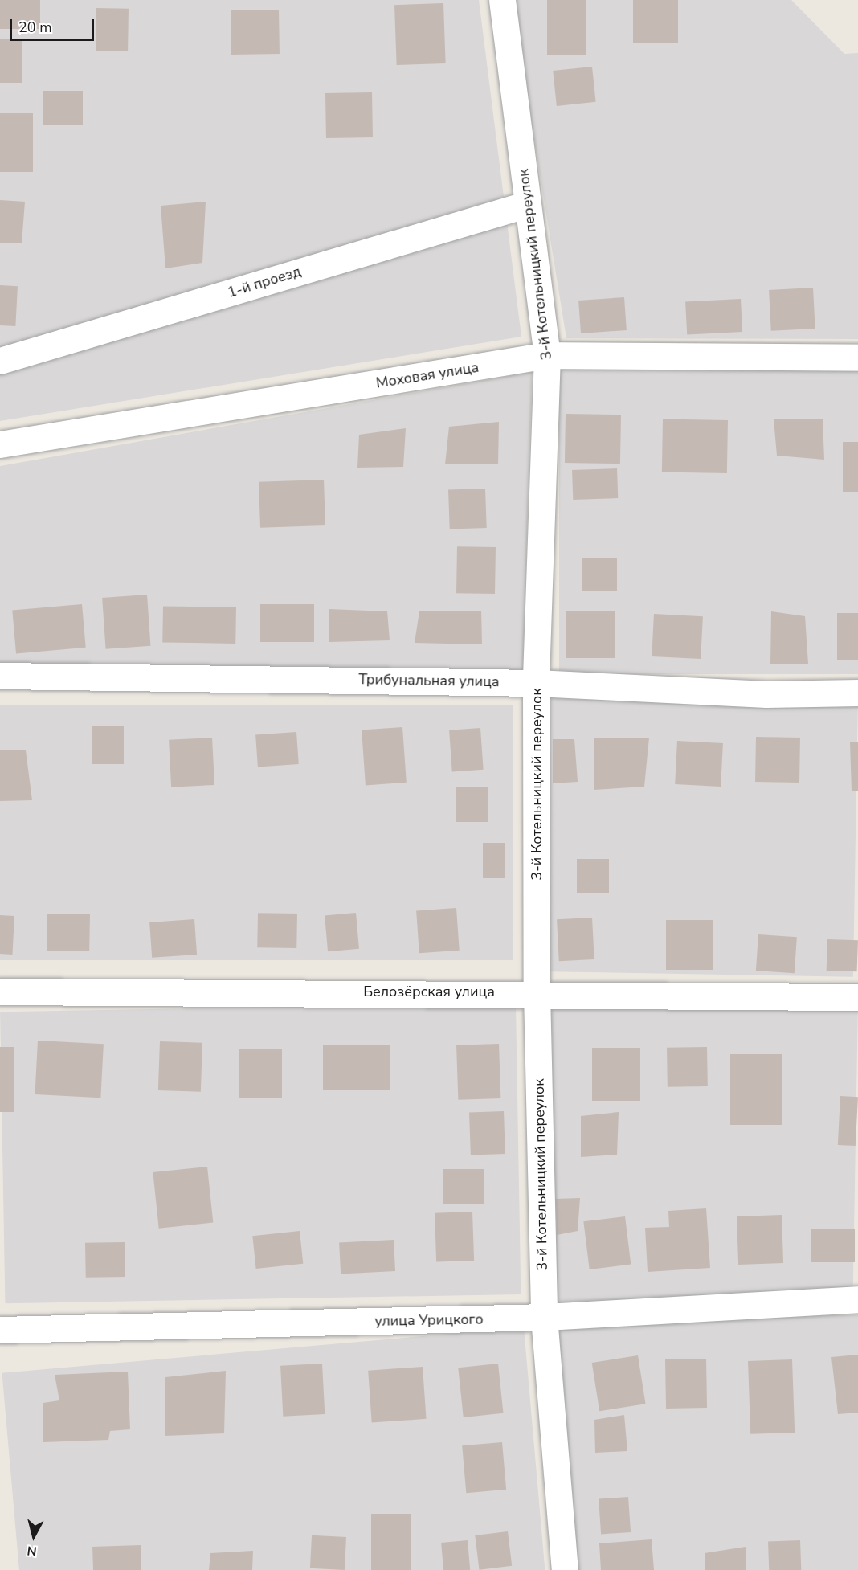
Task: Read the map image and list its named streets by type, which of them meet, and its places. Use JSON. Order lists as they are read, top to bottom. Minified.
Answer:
{"streets":{"street":["3-й Котельницкий переулок","1-й проезд","Моховая улица","Трибунальная улица","Белозёрская улица","улица Урицкого"]},"crossings":[["3-й Котельницкий переулок","1-й проезд"],["3-й Котельницкий переулок","Моховая улица"],["3-й Котельницкий переулок","Трибунальная улица"],["3-й Котельницкий переулок","Белозёрская улица"],["3-й Котельницкий переулок","улица Урицкого"]],"scale_bar":"20 m","north":"bottom"}
